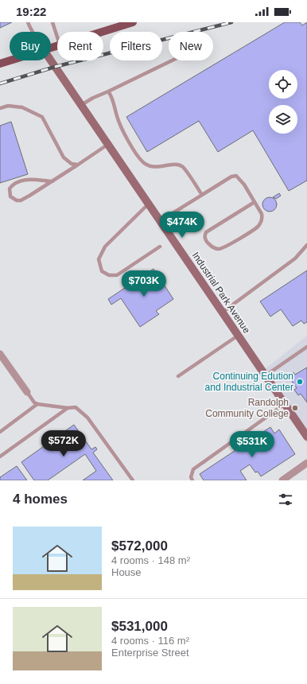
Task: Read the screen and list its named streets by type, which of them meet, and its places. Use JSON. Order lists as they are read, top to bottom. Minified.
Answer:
{"streets":{"street":["Industrial Park Avenue"]},"places":["Continuing Edution and Industrial Center","Randolph Community College"],"page":{"status":"19:22","chip":["Buy","Rent","Filters","New"],"price":["$474K","$703K","$572K","$531K"],"heading":"4 homes","list":[{"name":"$572,000","note":"4 rooms · 148 m² · House"},{"name":"$531,000","note":"4 rooms · 116 m² · Enterprise Street"}]}}
